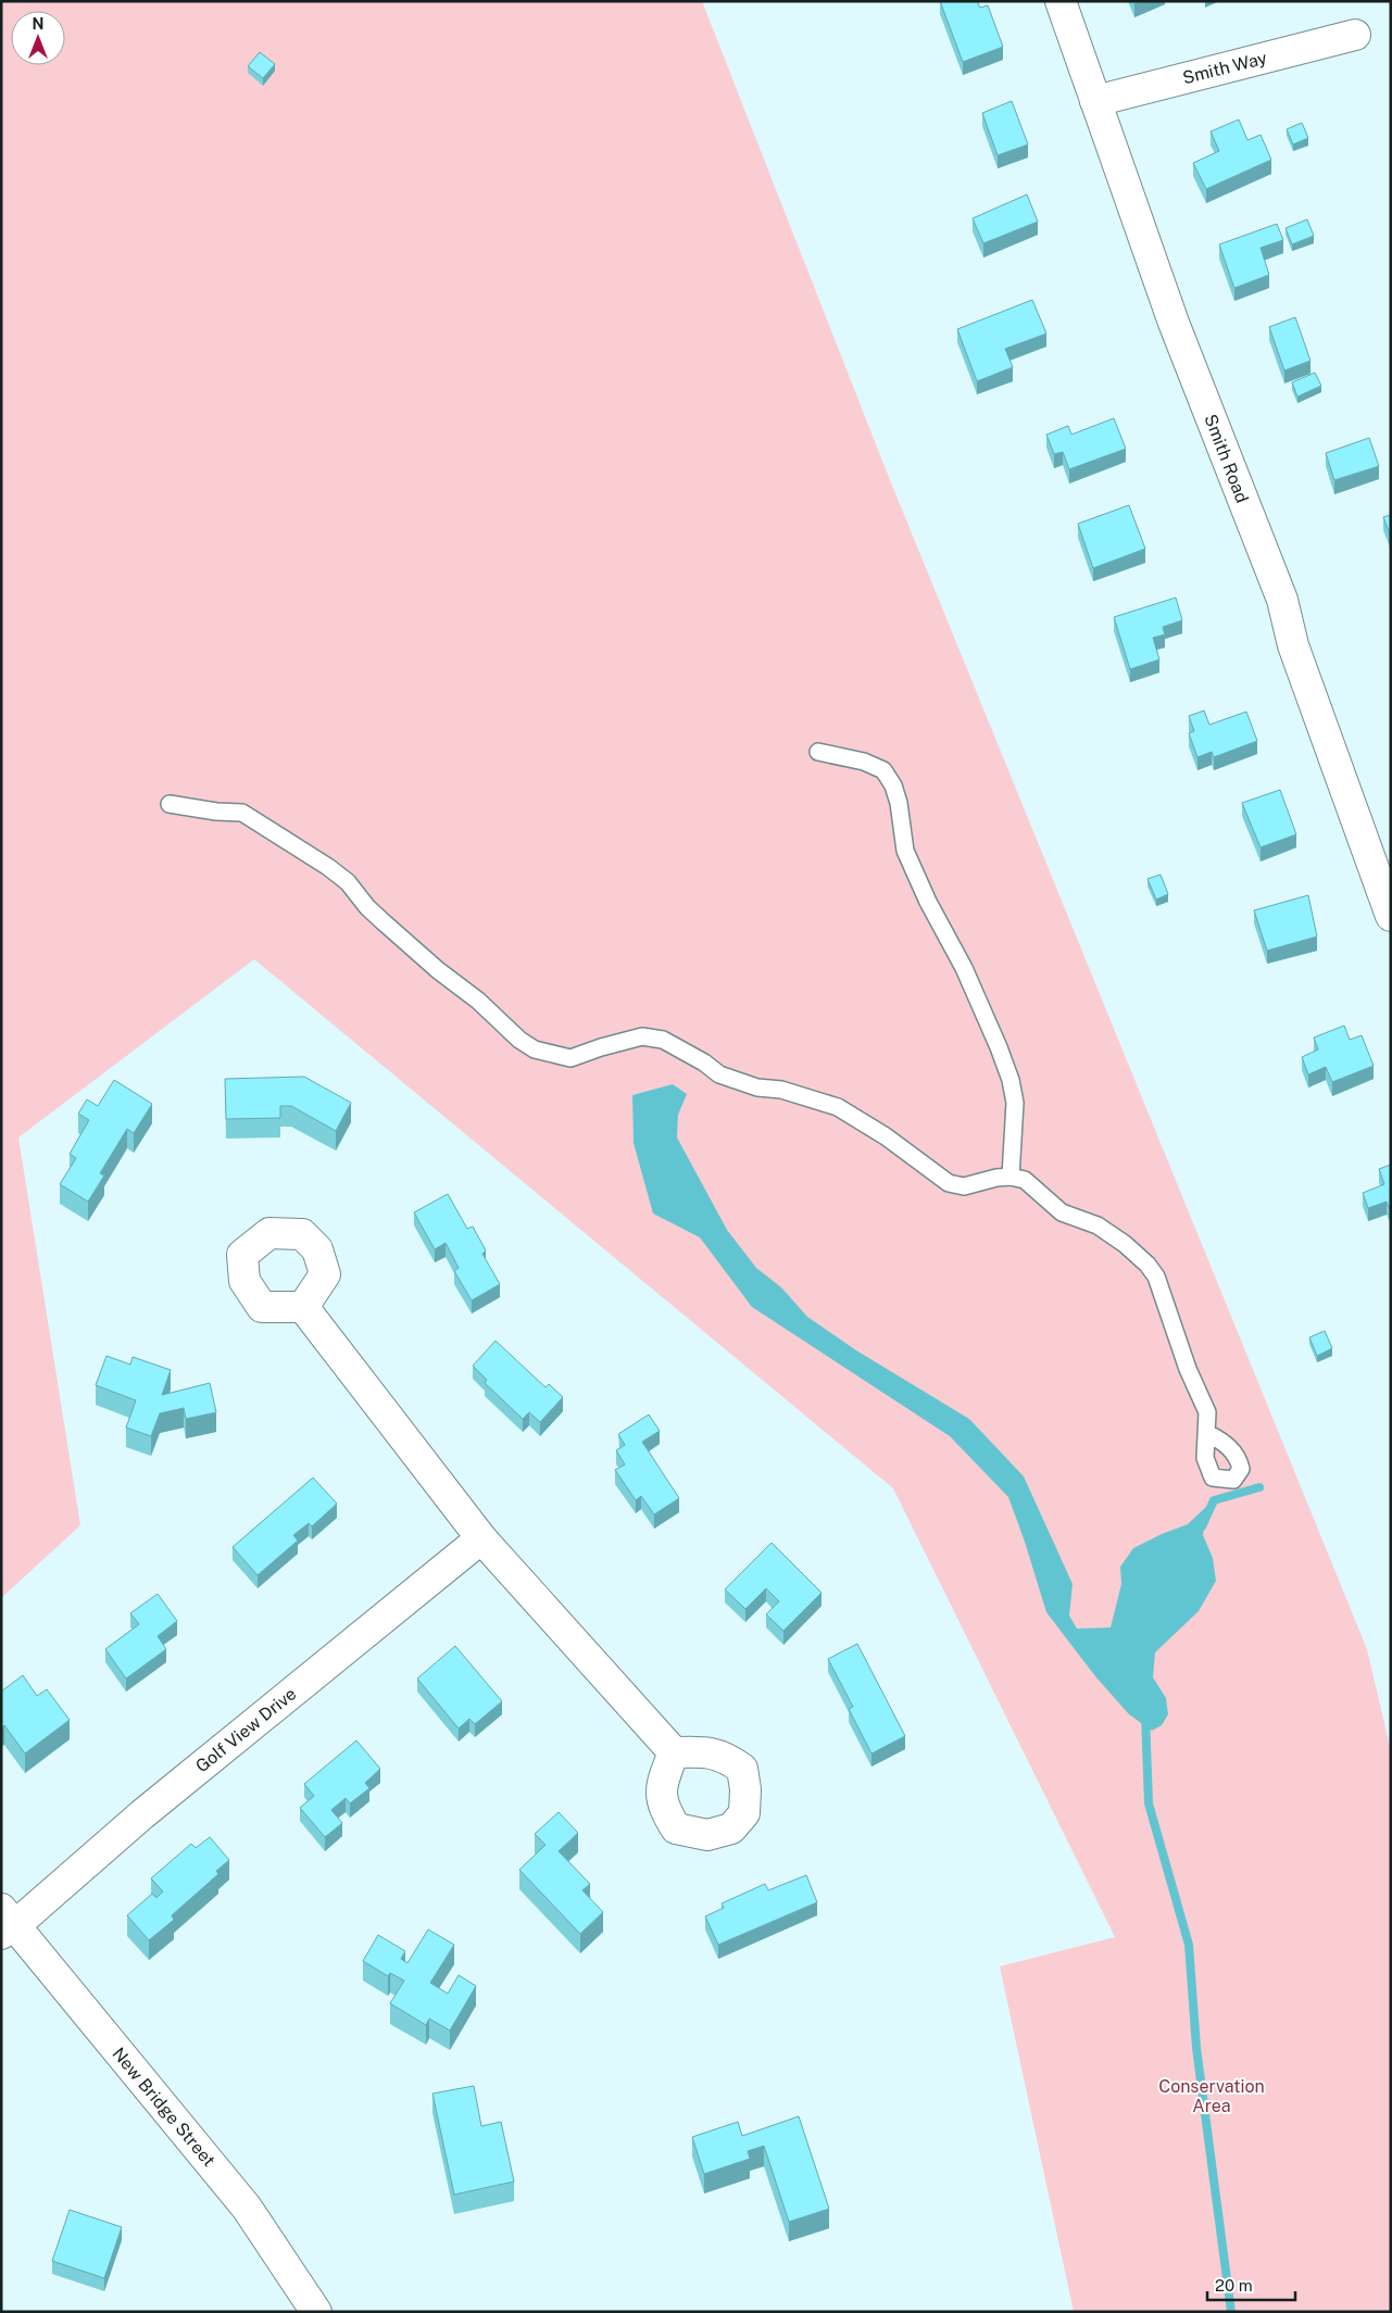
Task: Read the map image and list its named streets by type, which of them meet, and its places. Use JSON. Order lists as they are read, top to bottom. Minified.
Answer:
{"streets":{"street":["Smith Way","Smith Road","Golf View Drive","New Bridge Street"]},"crossings":[["Smith Way","Smith Road"],["Golf View Drive","New Bridge Street"]],"parks":["Conservation Area"],"scale_bar":"20 m","north":"top"}
